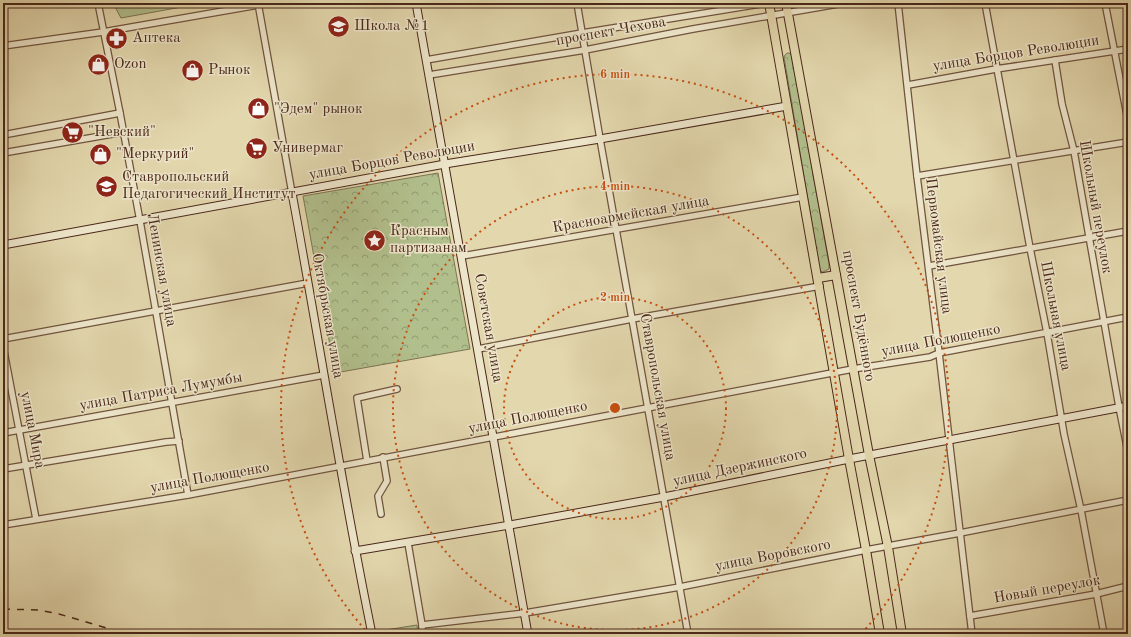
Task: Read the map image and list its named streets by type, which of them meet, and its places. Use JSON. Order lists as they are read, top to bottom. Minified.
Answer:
{"streets":{"main road":["проспект Будённого"],"street":["проспект Чехова","улица Борцов Революции","Школьный переулок","Красноармейская улица","Первомайская улица","Ленинская улица","Октябрьская улица","Школьная улица","Советская улица","улица Полющенко","Ставропольская улица","улица Патриса Лумумбы","улица Мира","улица Дзержинского","улица Воровского","Новый переулок"]},"crossings":[["проспект Чехова","проспект Будённого"],["проспект Чехова","Советская улица"],["проспект Чехова","Ставропольская улица"],["улица Борцов Революции","Школьный переулок"],["улица Борцов Революции","Первомайская улица"],["улица Борцов Революции","Ленинская улица"],["улица Борцов Революции","Октябрьская улица"],["улица Борцов Революции","Школьная улица"],["улица Борцов Революции","Советская улица"],["улица Борцов Революции","Ставропольская улица"],["Школьный переулок","улица Полющенко"],["Школьный переулок","улица Дзержинского"],["Красноармейская улица","Советская улица"],["Красноармейская улица","Ставропольская улица"],["Первомайская улица","улица Полющенко"],["Первомайская улица","улица Дзержинского"],["Первомайская улица","улица Воровского"],["Первомайская улица","Новый переулок"],["Ленинская улица","улица Полющенко"],["Ленинская улица","улица Патриса Лумумбы"],["Октябрьская улица","улица Полющенко"],["Октябрьская улица","улица Патриса Лумумбы"],["Октябрьская улица","улица Дзержинского"],["проспект Будённого","улица Полющенко"],["проспект Будённого","улица Дзержинского"],["проспект Будённого","улица Воровского"],["Школьная улица","улица Полющенко"],["Школьная улица","улица Дзержинского"],["Школьная улица","улица Воровского"],["Школьная улица","Новый переулок"],["Советская улица","улица Полющенко"],["Советская улица","улица Дзержинского"],["Советская улица","улица Воровского"],["улица Полющенко","Ставропольская улица"],["улица Полющенко","улица Мира"],["Ставропольская улица","улица Дзержинского"],["Ставропольская улица","улица Воровского"],["улица Патриса Лумумбы","улица Мира"]],"places":{"school or university":["Школа №1","Ставропольский Педагогический Институт"],"pharmacy":["Аптека"],"shop":["Ozon","Рынок","\"Эдем\" рынок","\"Меркурий\""],"supermarket":["\"Невский\"","Универмаг"],"place":["Красным партизанам"]},"rings":["6 min","4 min","2 min"]}
